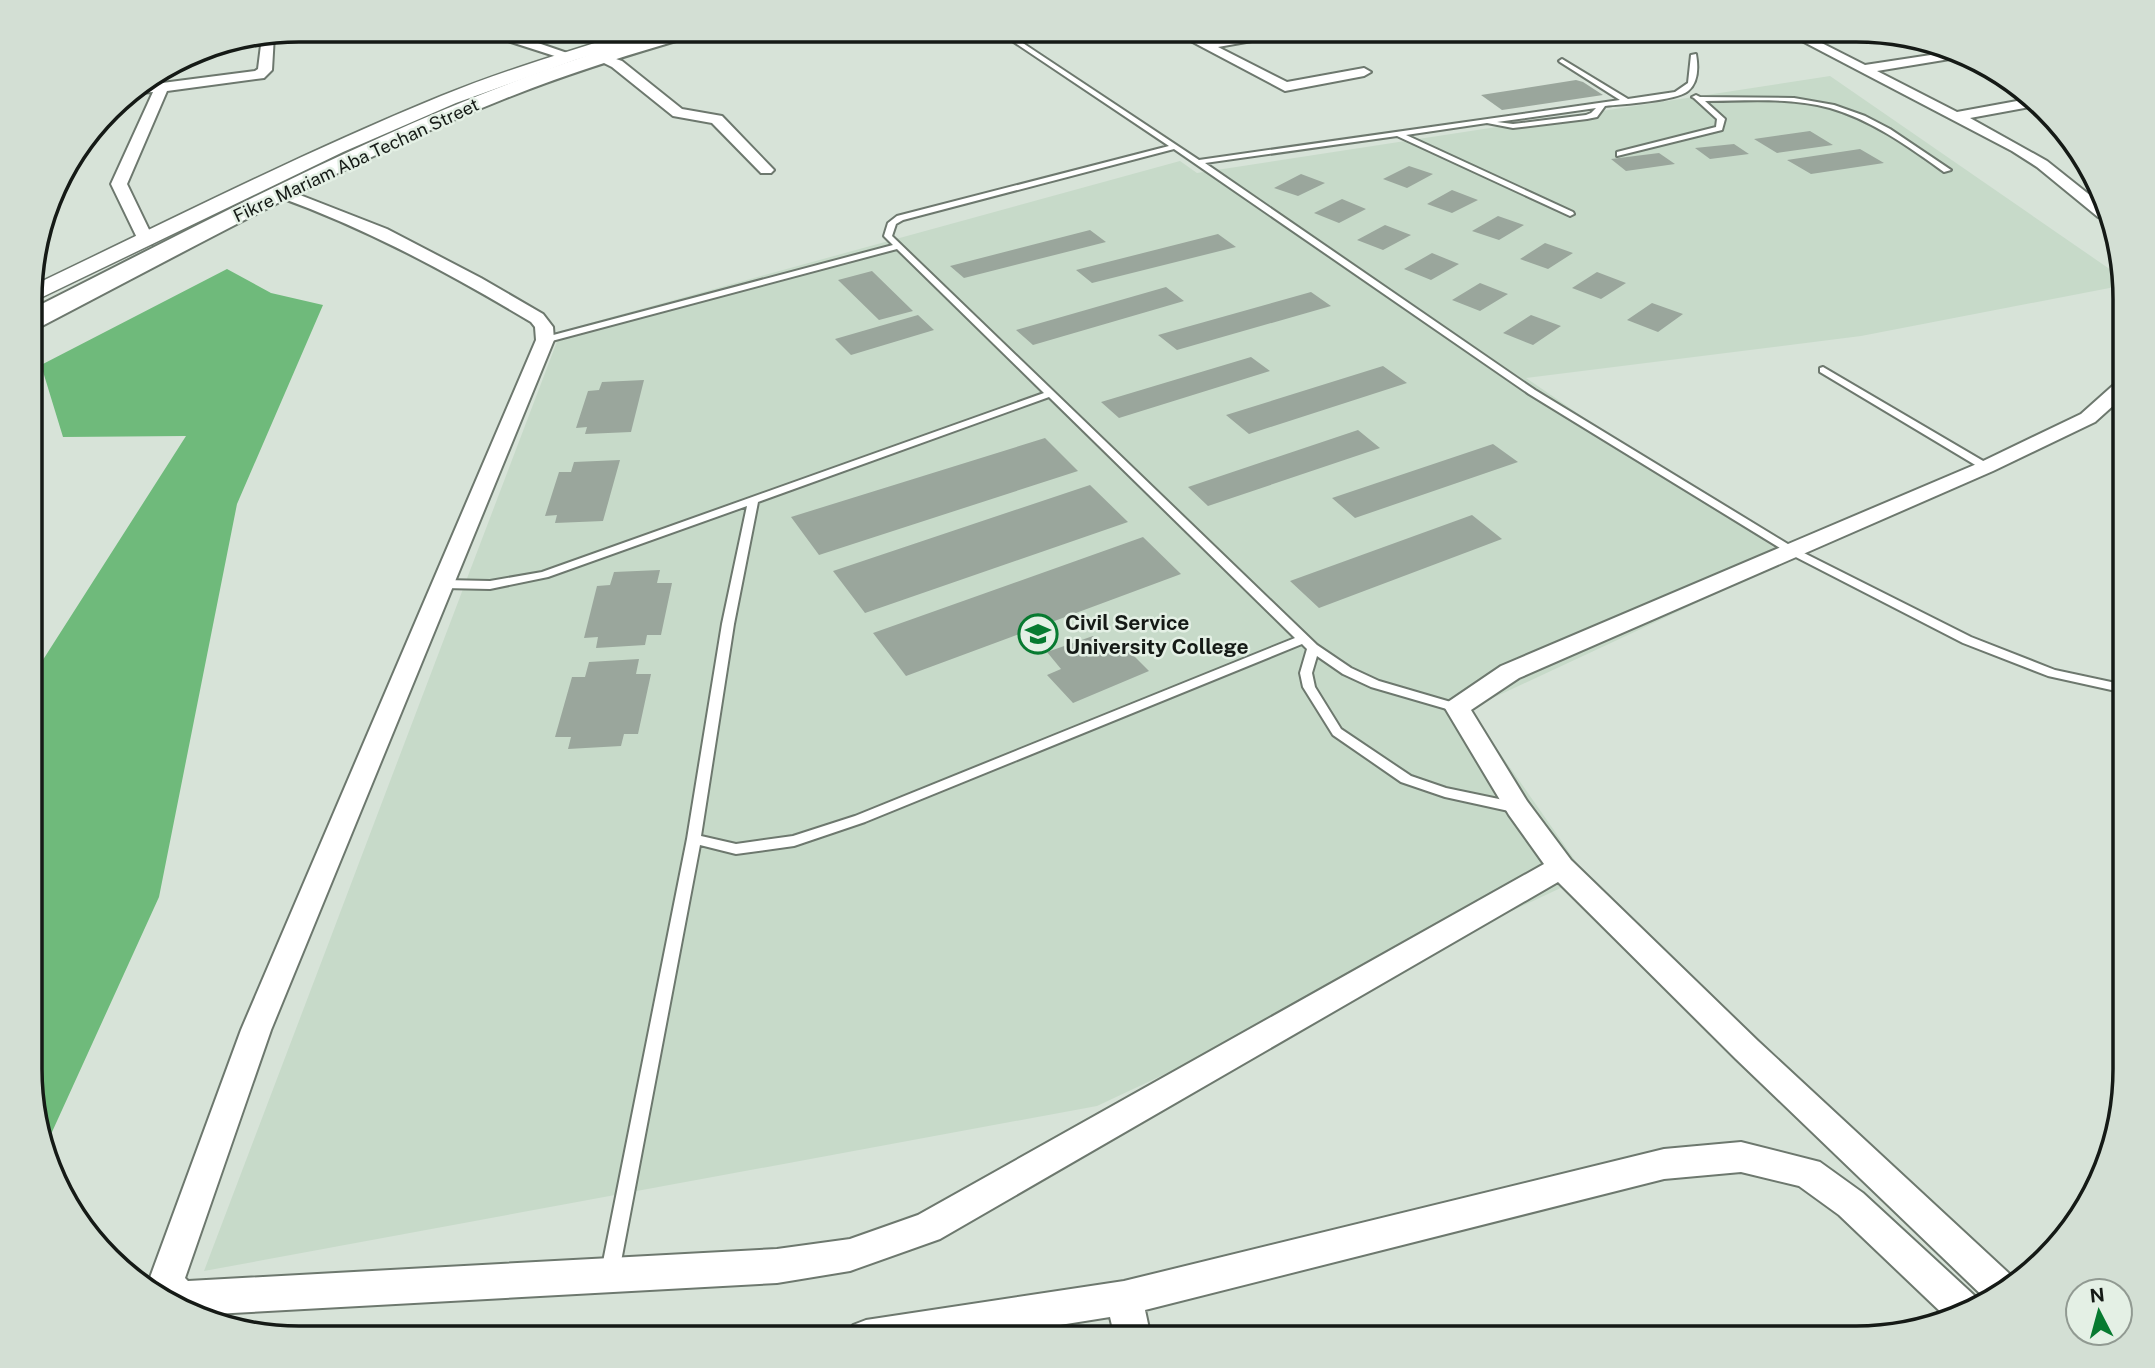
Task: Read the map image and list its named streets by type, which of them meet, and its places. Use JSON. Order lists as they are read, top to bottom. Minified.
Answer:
{"streets":{"main road":["Fikre Mariam Aba Techan Street"]},"places":{"school or university":["Civil Service University College"]},"north":"top"}
